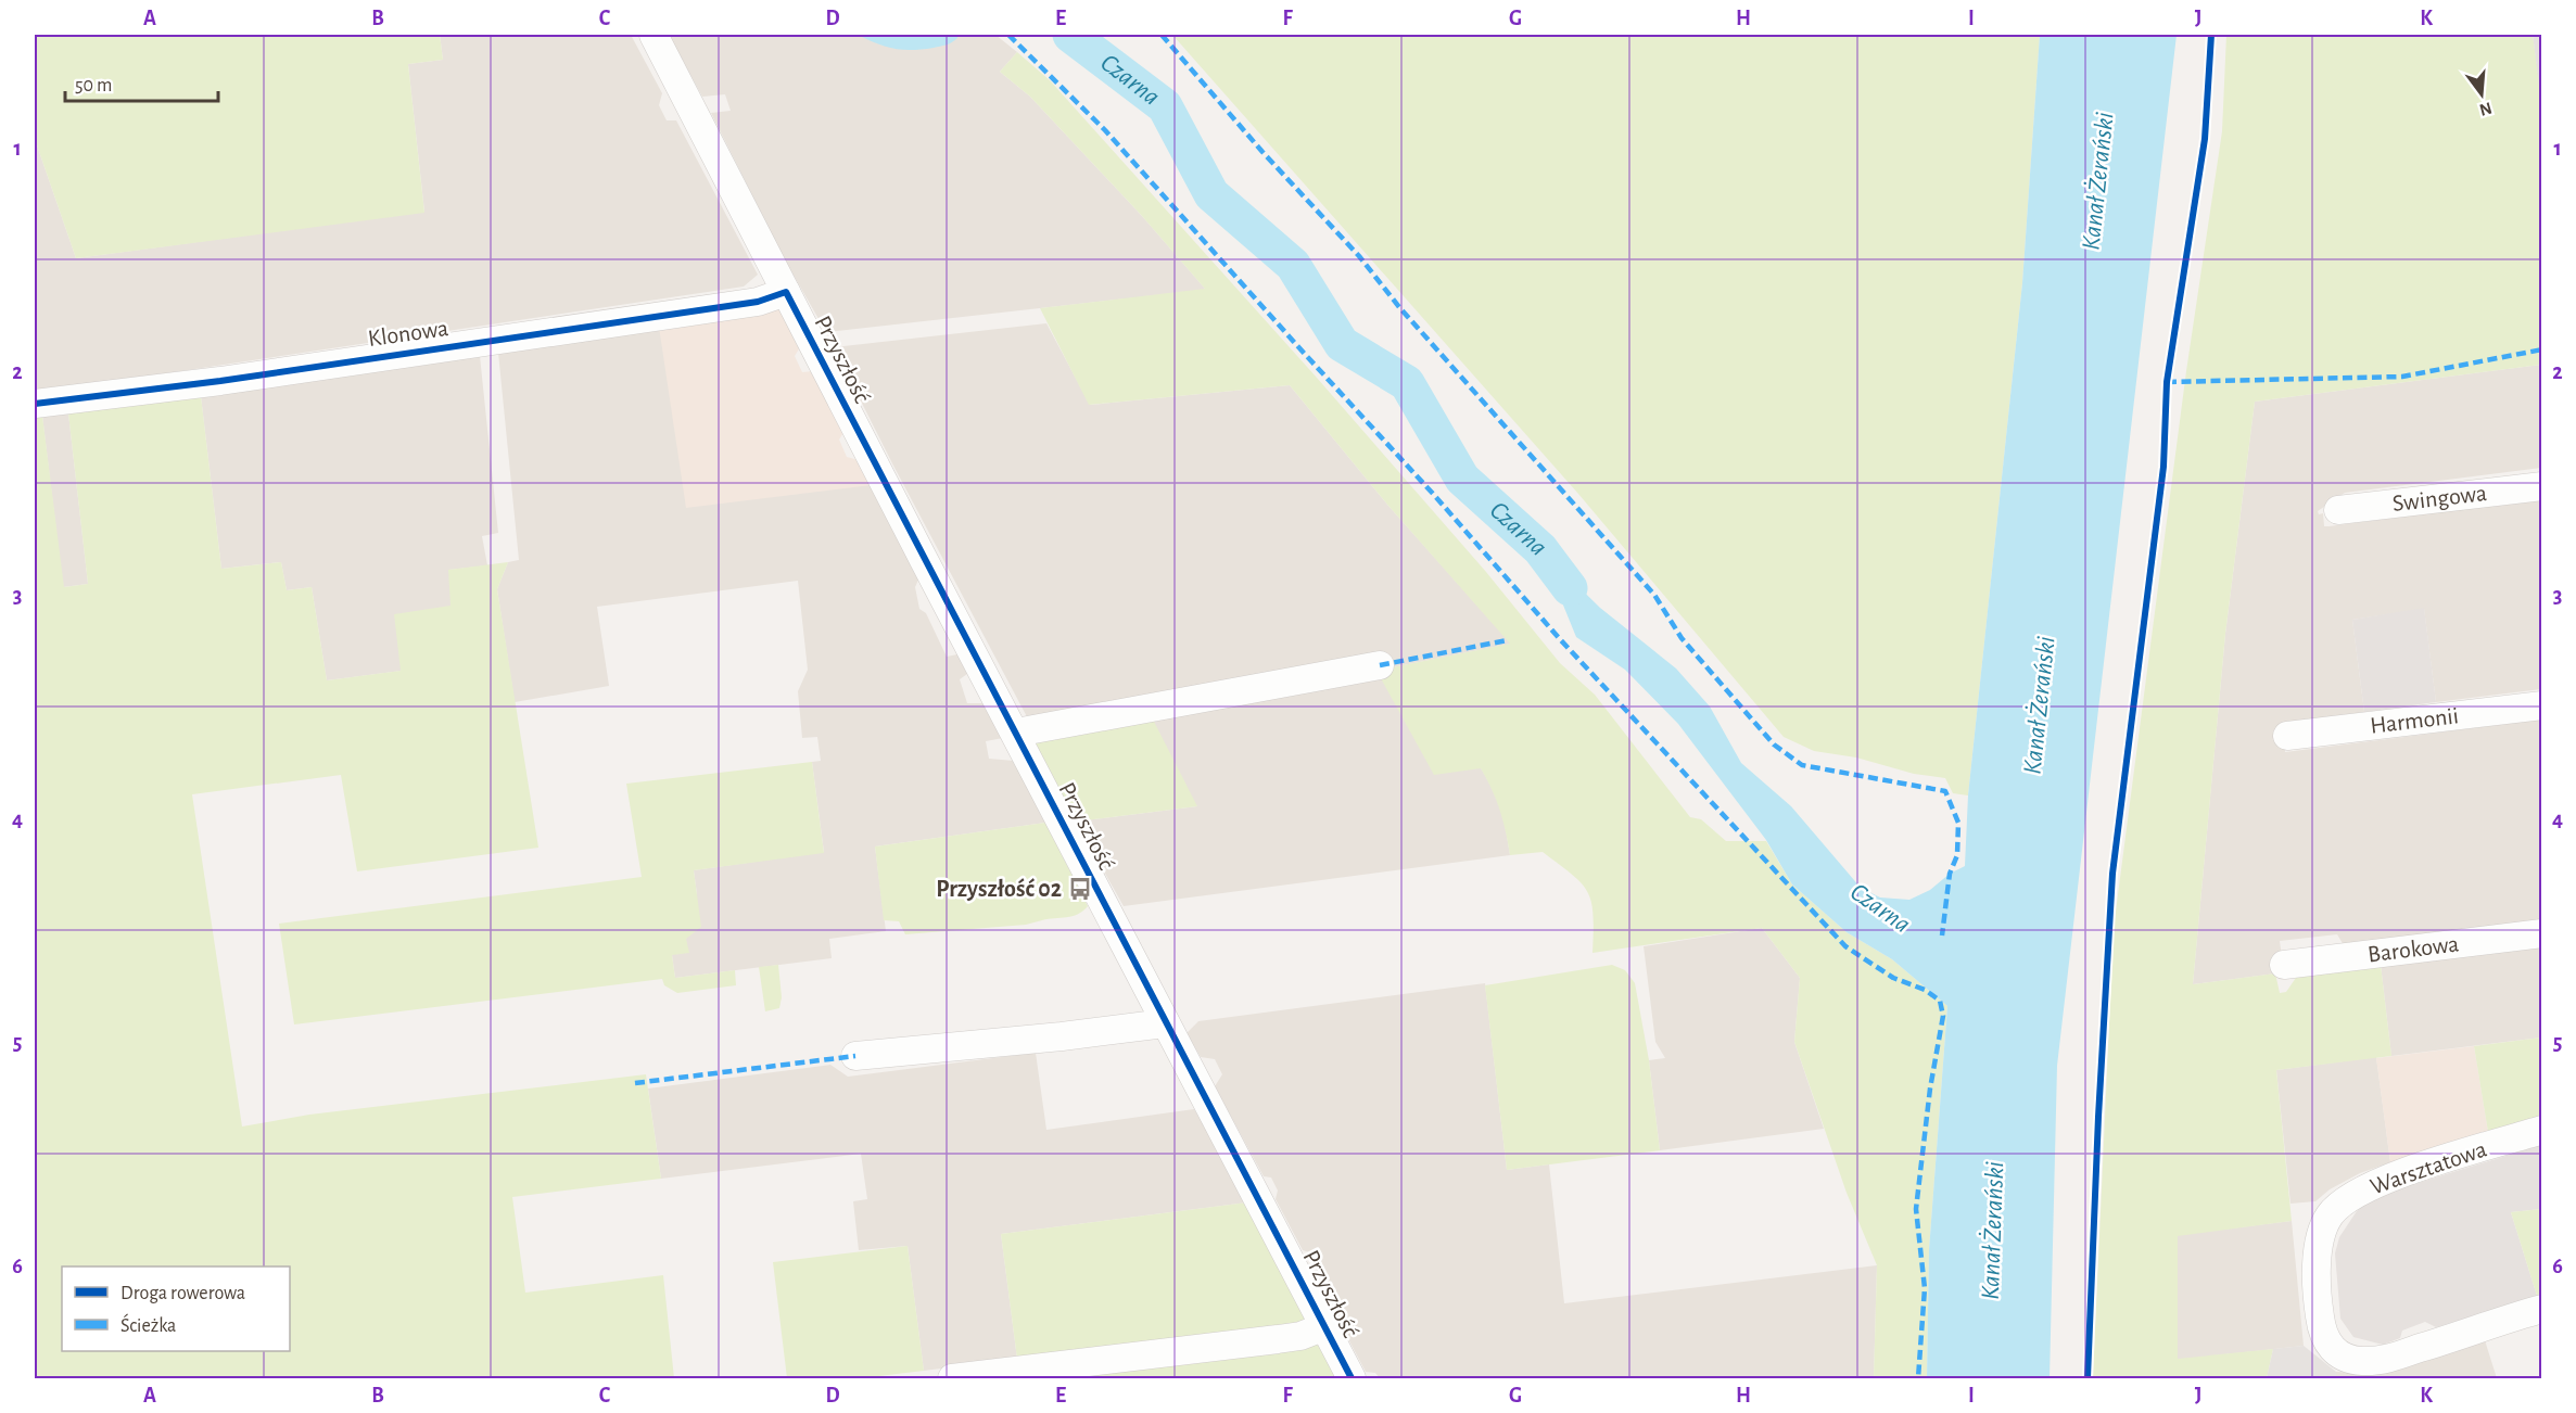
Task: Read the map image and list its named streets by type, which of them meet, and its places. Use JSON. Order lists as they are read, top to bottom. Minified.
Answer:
{"streets":{"street":["Klonowa","Przyszłość","Swingowa","Harmonii","Barokowa","Warsztatowa"]},"crossings":[["Klonowa","Przyszłość"]],"water":["Czarna","Kanał Żerański"],"places":{"bus stop":["Przyszłość 02"]},"legend":["Droga rowerowa","Ścieżka"],"scale_bar":"50 m","north":"bottom","grid":{"columns":["A","B","C","D","E","F","G","H","I","J","K"],"rows":["1","2","3","4","5","6"]}}
